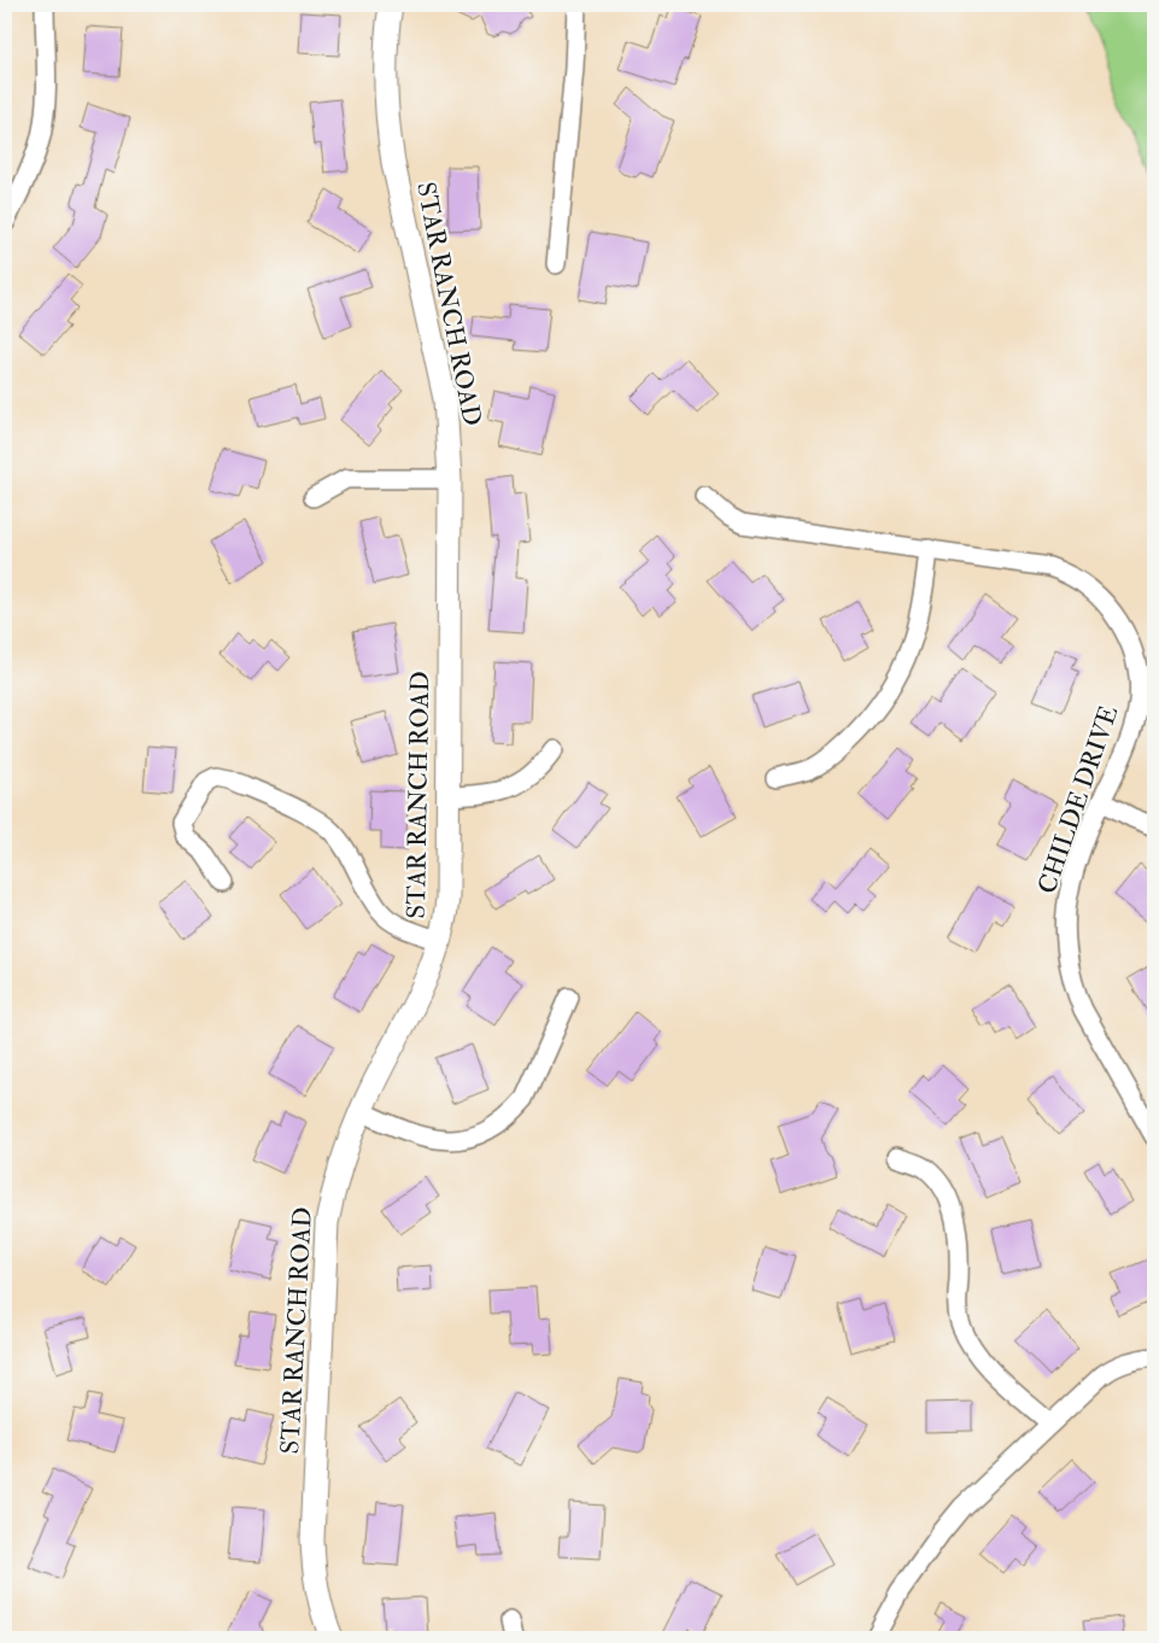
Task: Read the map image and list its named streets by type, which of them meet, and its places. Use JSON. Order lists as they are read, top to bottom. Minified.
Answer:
{"streets":{"street":["STAR RANCH ROAD","CHILDE DRIVE"]}}
